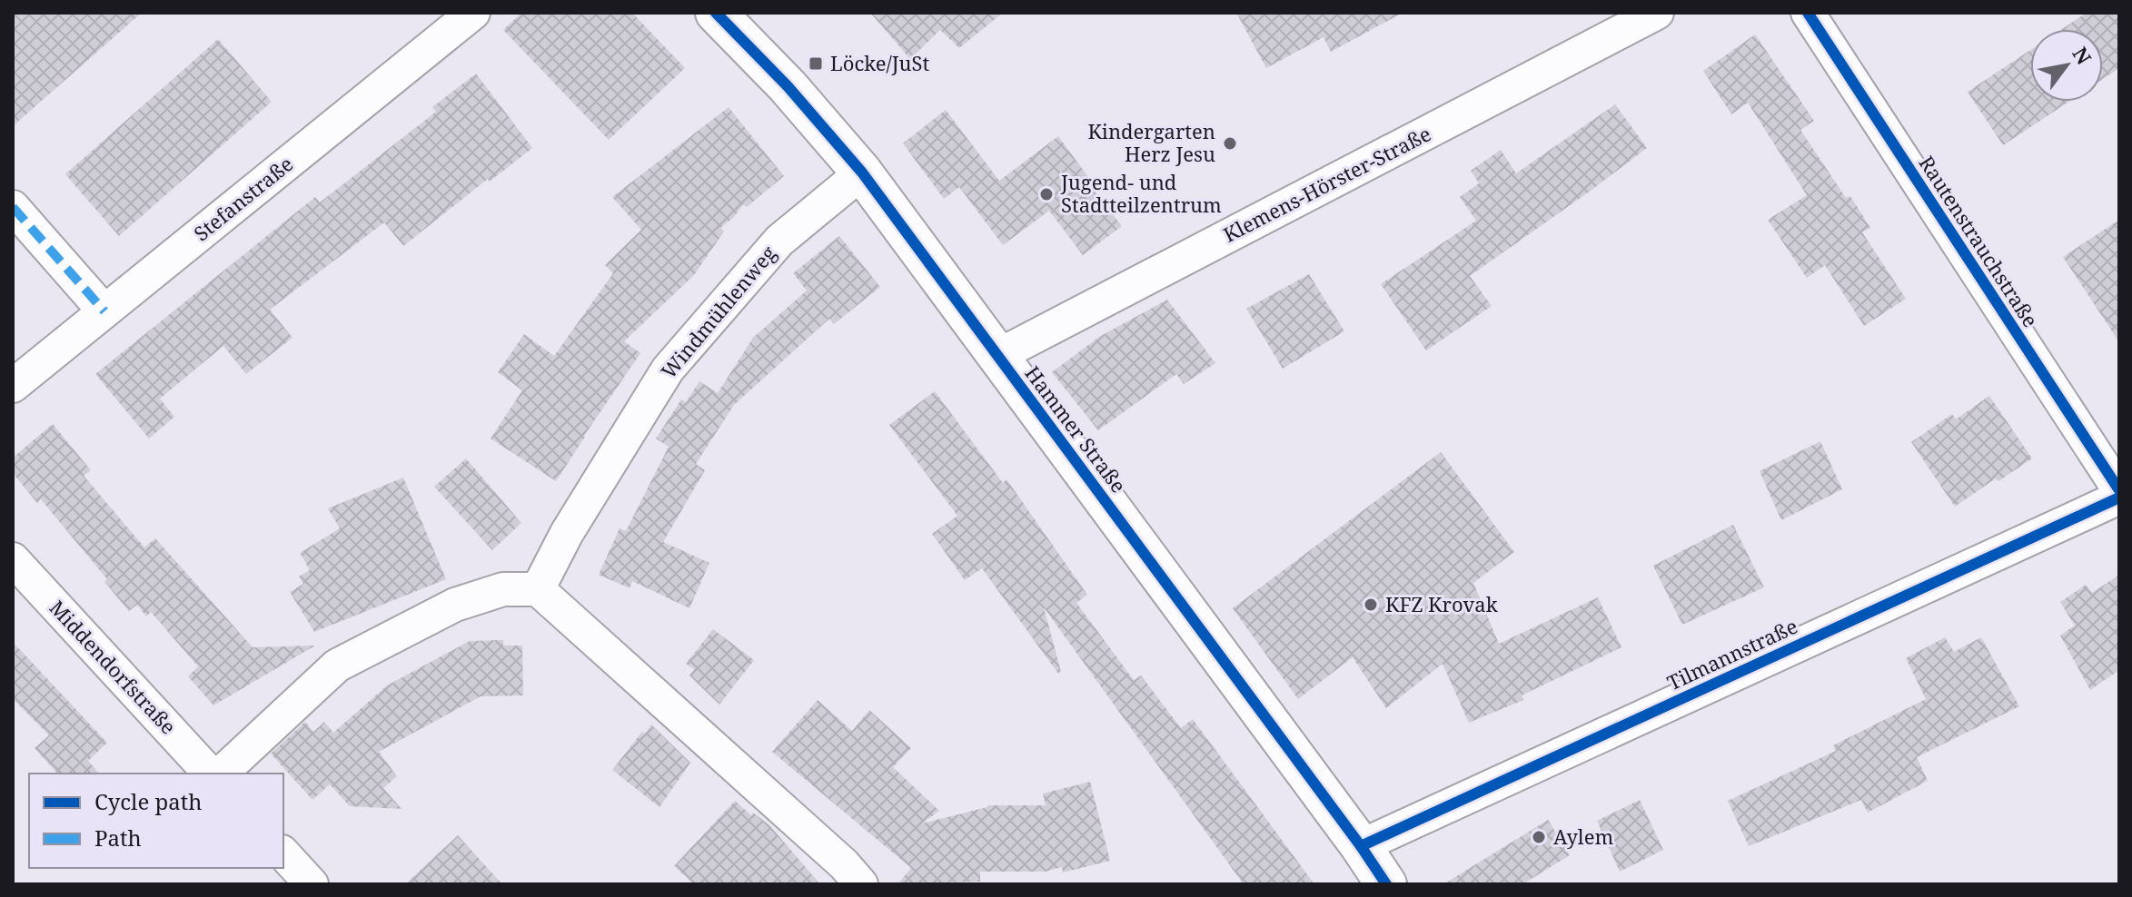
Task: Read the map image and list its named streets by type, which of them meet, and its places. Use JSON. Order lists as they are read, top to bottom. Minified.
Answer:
{"streets":{"main road":["Hammer Straße"],"street":["Klemens-Hörster-Straße","Stefanstraße","Rautenstrauchstraße","Windmühlenweg","Tilmannstraße","Middendorfstraße"]},"crossings":[["Klemens-Hörster-Straße","Hammer Straße"],["Windmühlenweg","Hammer Straße"],["Hammer Straße","Tilmannstraße"]],"places":{"transit":["Löcke/JuSt"],"other":["Kindergarten Herz Jesu","Jugend- und Stadtteilzentrum","KFZ Krovak","Aylem"]},"legend":["Cycle path","Path"],"north":"top right"}
